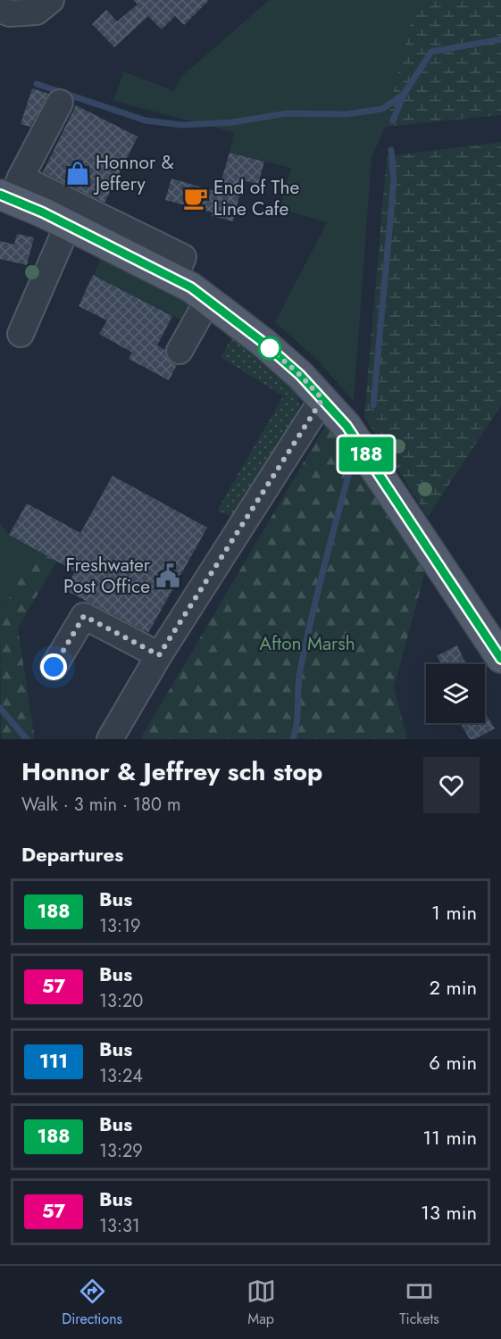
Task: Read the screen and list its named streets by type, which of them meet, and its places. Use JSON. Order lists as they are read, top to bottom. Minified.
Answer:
{"parks":["Afton Marsh"],"places":{"shop":["Honnor & Jeffery"],"cafe":["End of The Line Cafe"],"public building":["Freshwater Post Office"]},"lines":["bus line 188"],"page":{"on_map":"188","heading":[["Honnor & Jeffrey sch stop","Walk · 3 min · 180 m"],"Departures"],"list":[{"mark":"188","name":"Bus","note":"13:19","value":"1 min"},{"mark":"57","name":"Bus","note":"13:20","value":"2 min"},{"mark":"111","name":"Bus","note":"13:24","value":"6 min"},{"mark":"188","name":"Bus","note":"13:29","value":"11 min"},{"mark":"57","name":"Bus","note":"13:31","value":"13 min"}],"tabs":["Directions","Map","Tickets"]}}
